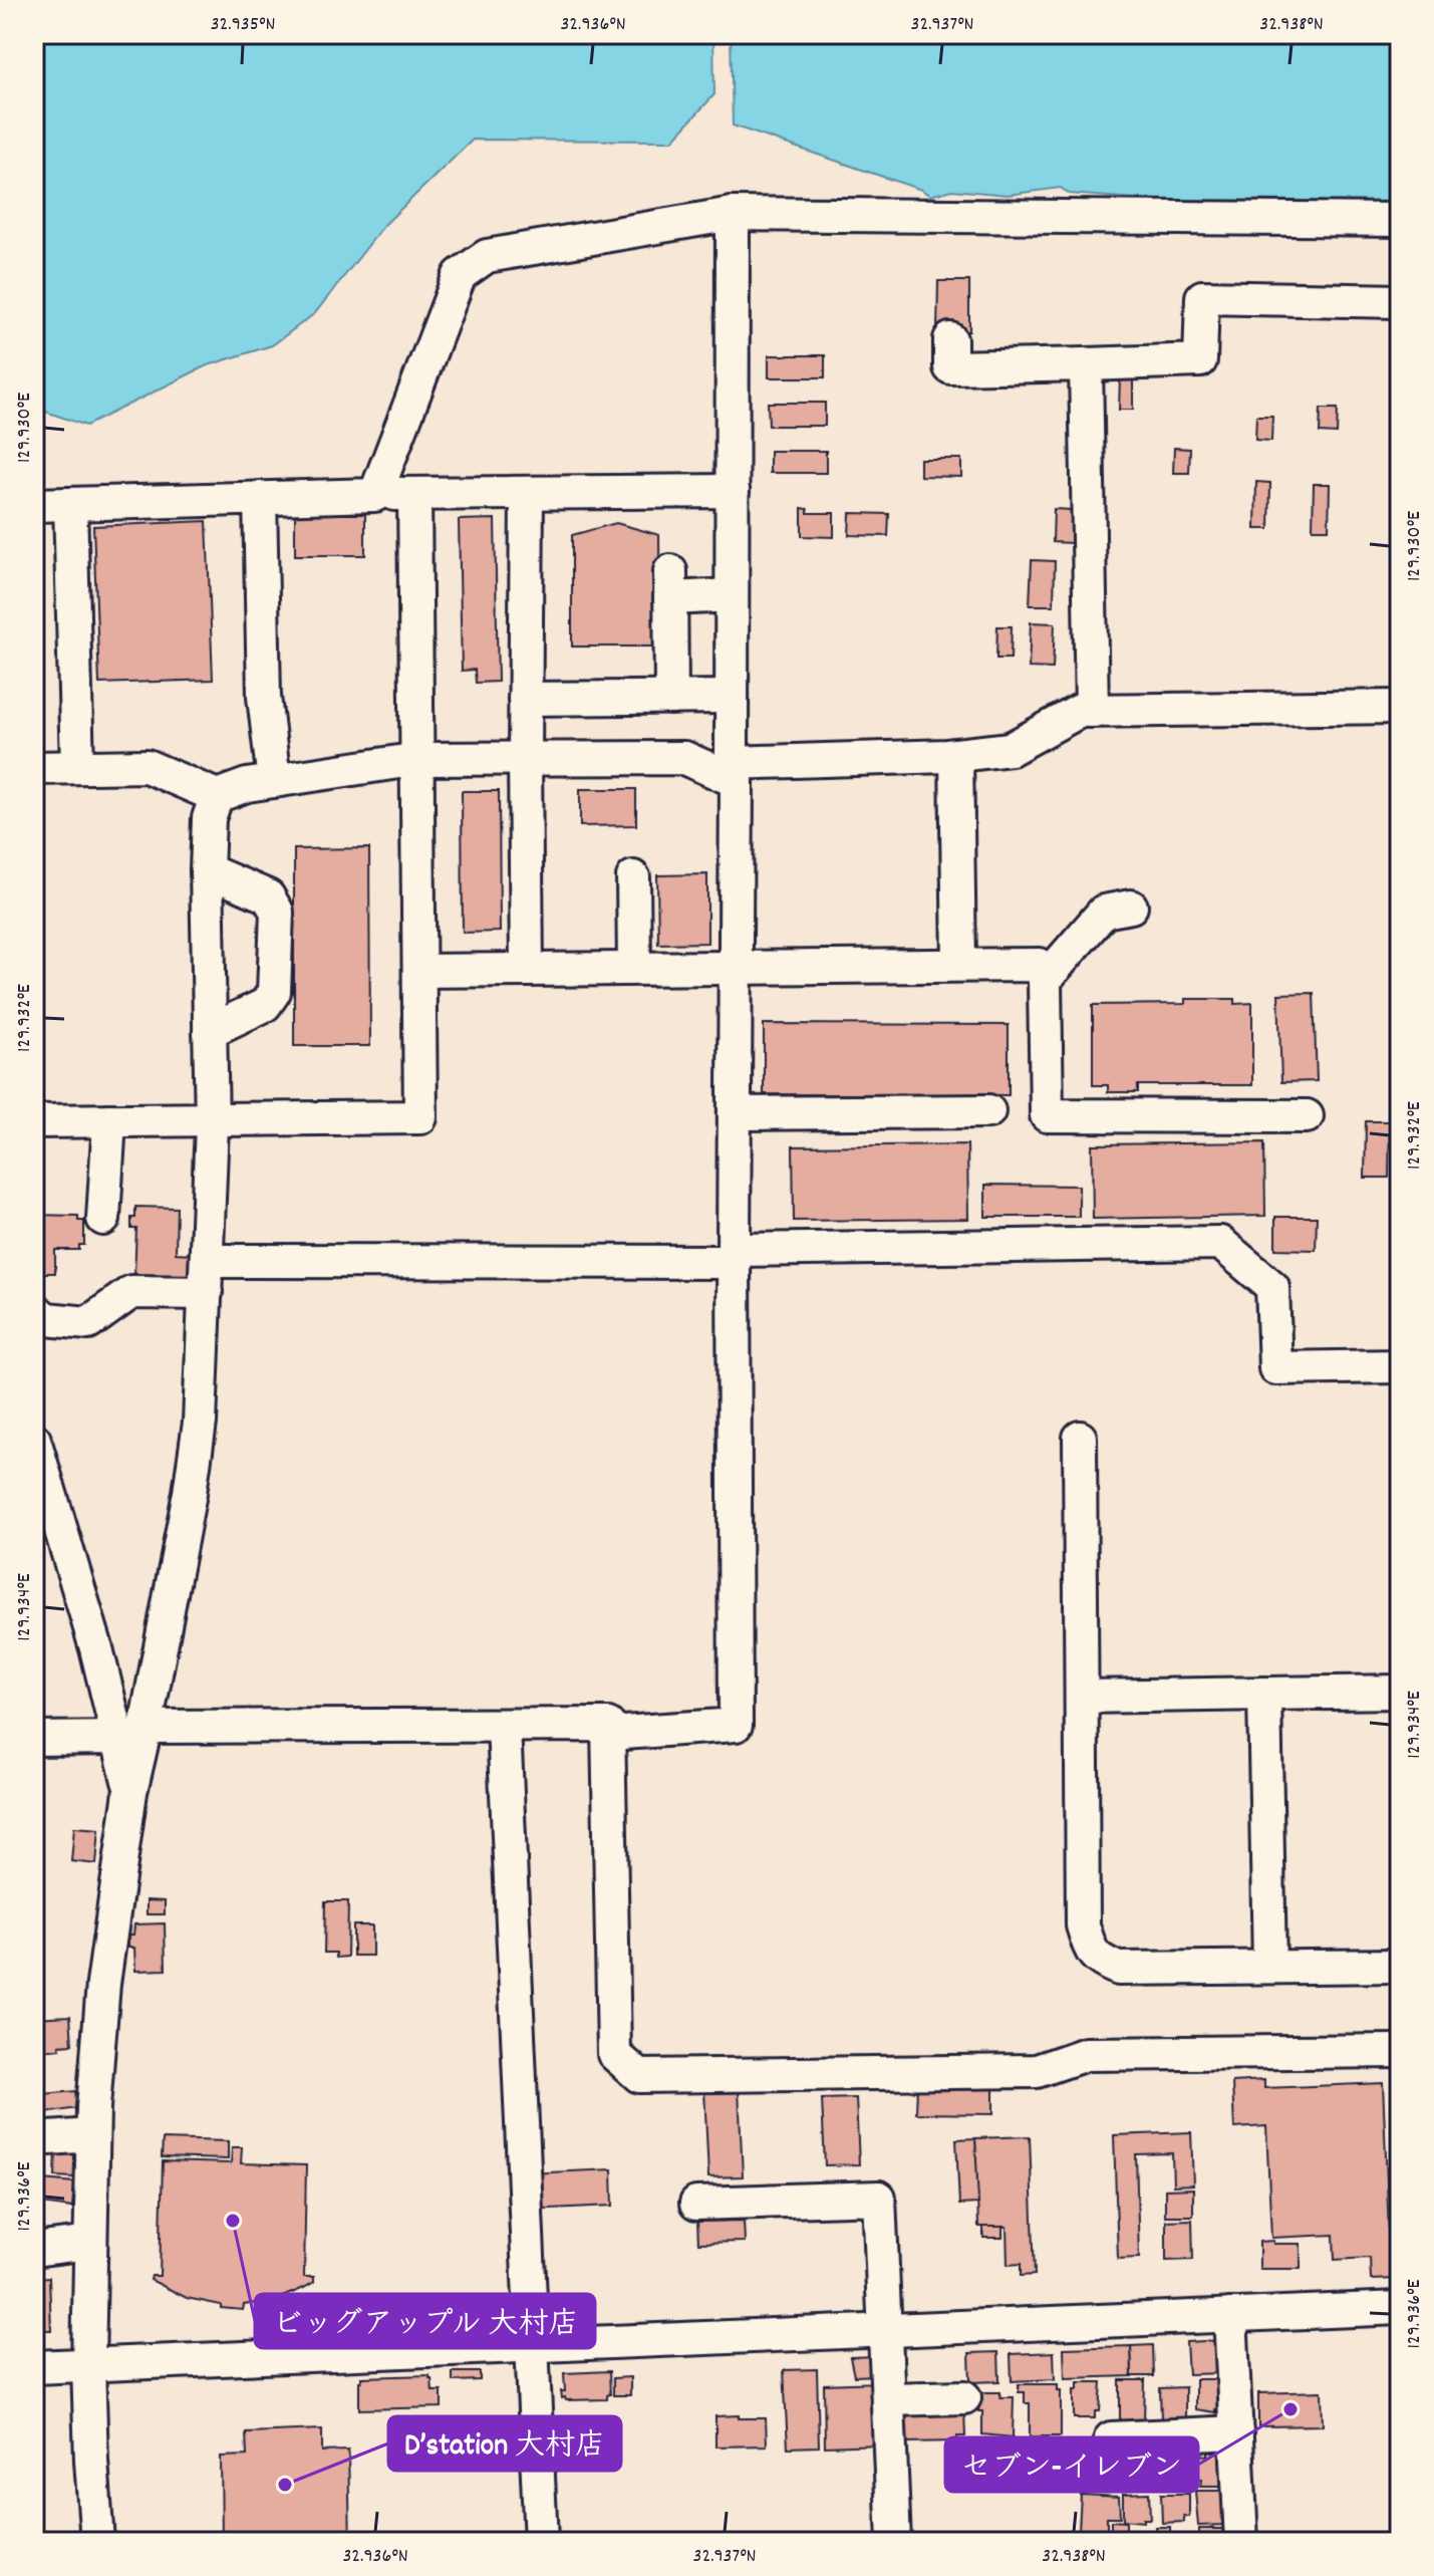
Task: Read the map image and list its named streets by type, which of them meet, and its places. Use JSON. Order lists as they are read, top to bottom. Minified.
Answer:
{"places":["ビッグアップル 大村店","セブン-イレブン","D’station 大村店"],"coordinates":["32.935°N","32.936°N","32.937°N","32.938°N","129.930°E","129.932°E","129.934°E","129.936°E"]}
